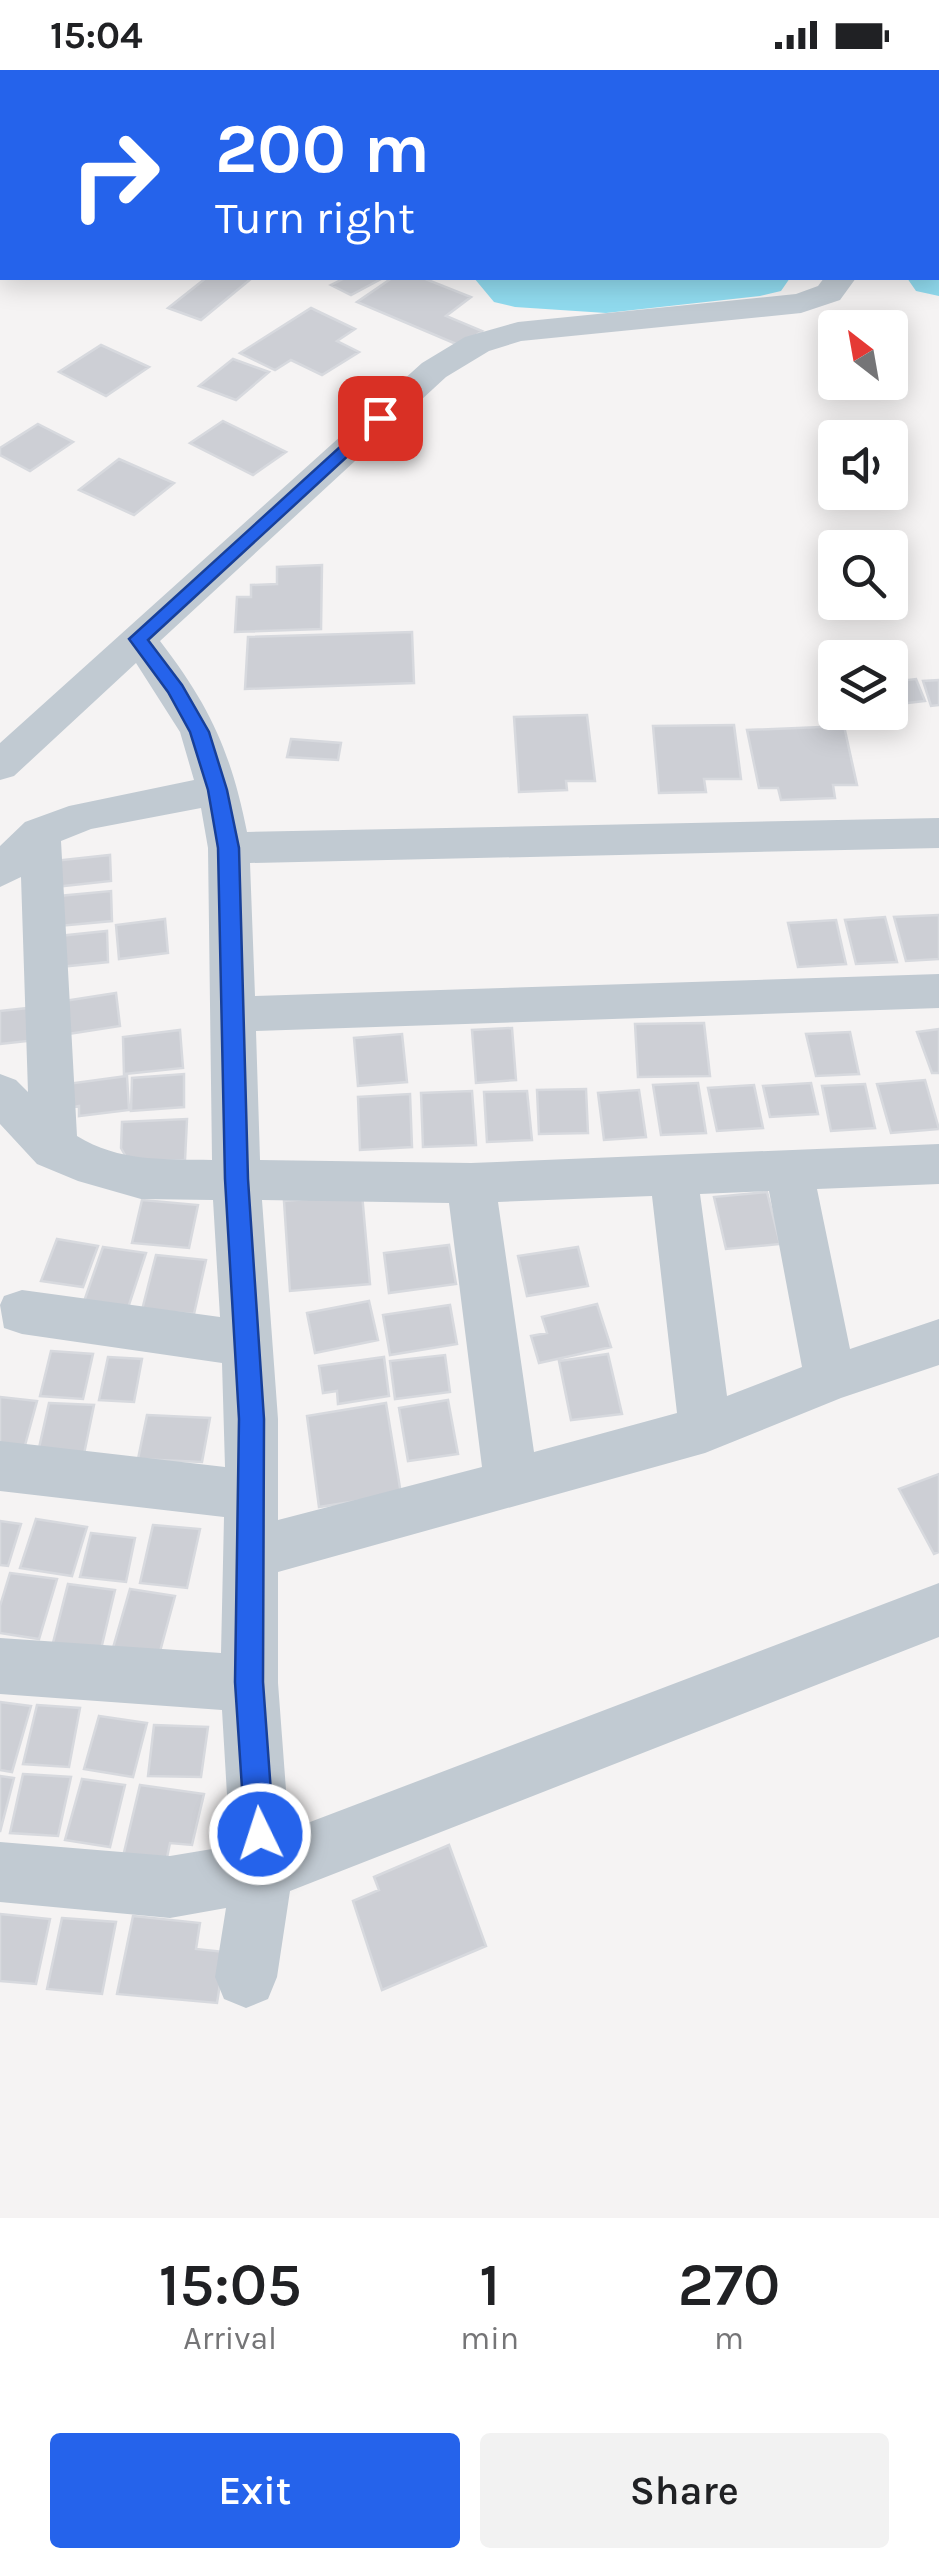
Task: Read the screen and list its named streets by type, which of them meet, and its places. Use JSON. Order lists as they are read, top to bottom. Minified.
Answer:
{"north":"top left","page":{"status":"15:04","turn":["200 m","Turn right"],"eta":["15:05","Arrival","1","min","270","m"],"buttons":["Exit","Share"]}}
